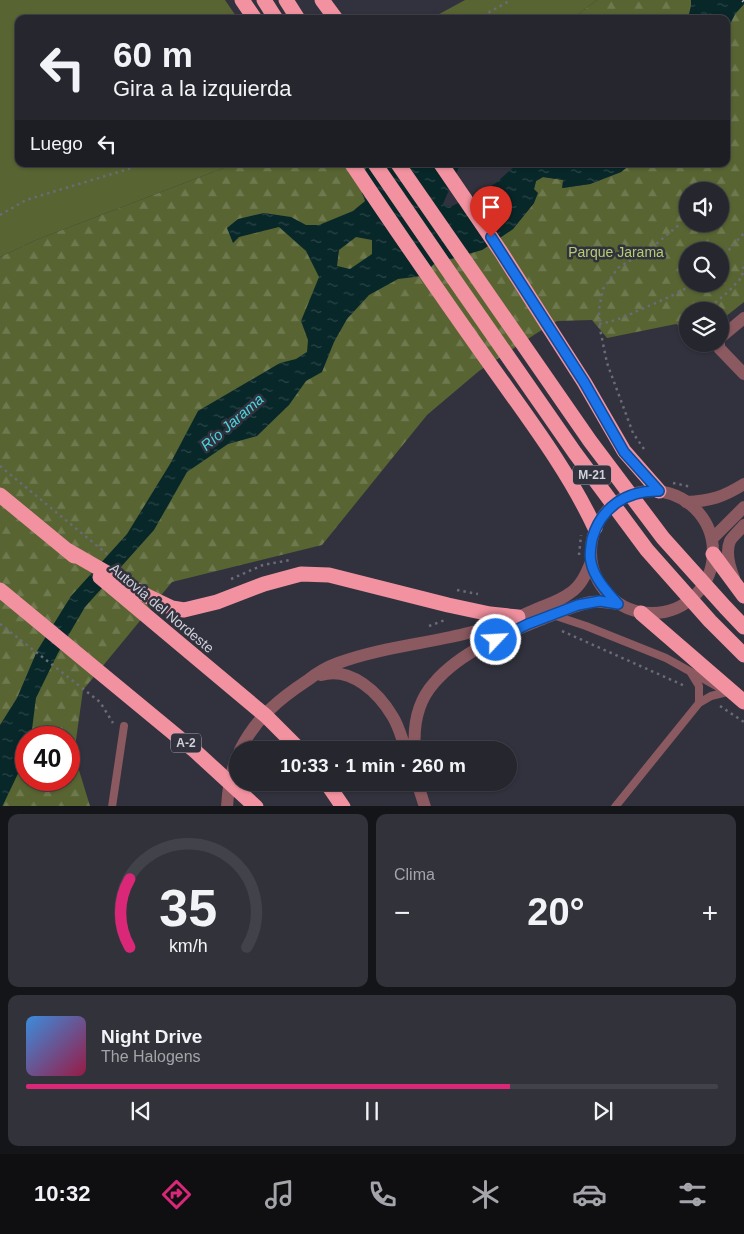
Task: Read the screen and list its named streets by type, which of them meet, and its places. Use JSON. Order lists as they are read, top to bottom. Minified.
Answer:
{"streets":{"highway":["M-21","Autovía del Nordeste","A-2"]},"water":["Río Jarama"],"parks":["Parque Jarama"],"page":{"turn":["60 m","Gira a la izquierda"],"then":"Luego","limit":"40","trip":"10:33 · 1 min · 260 m","tile":"Clima","heat":["−","20°","+"],"song":["Night Drive","The Halogens"],"tabs":"10:32","gauge":["35","km/h"]}}
